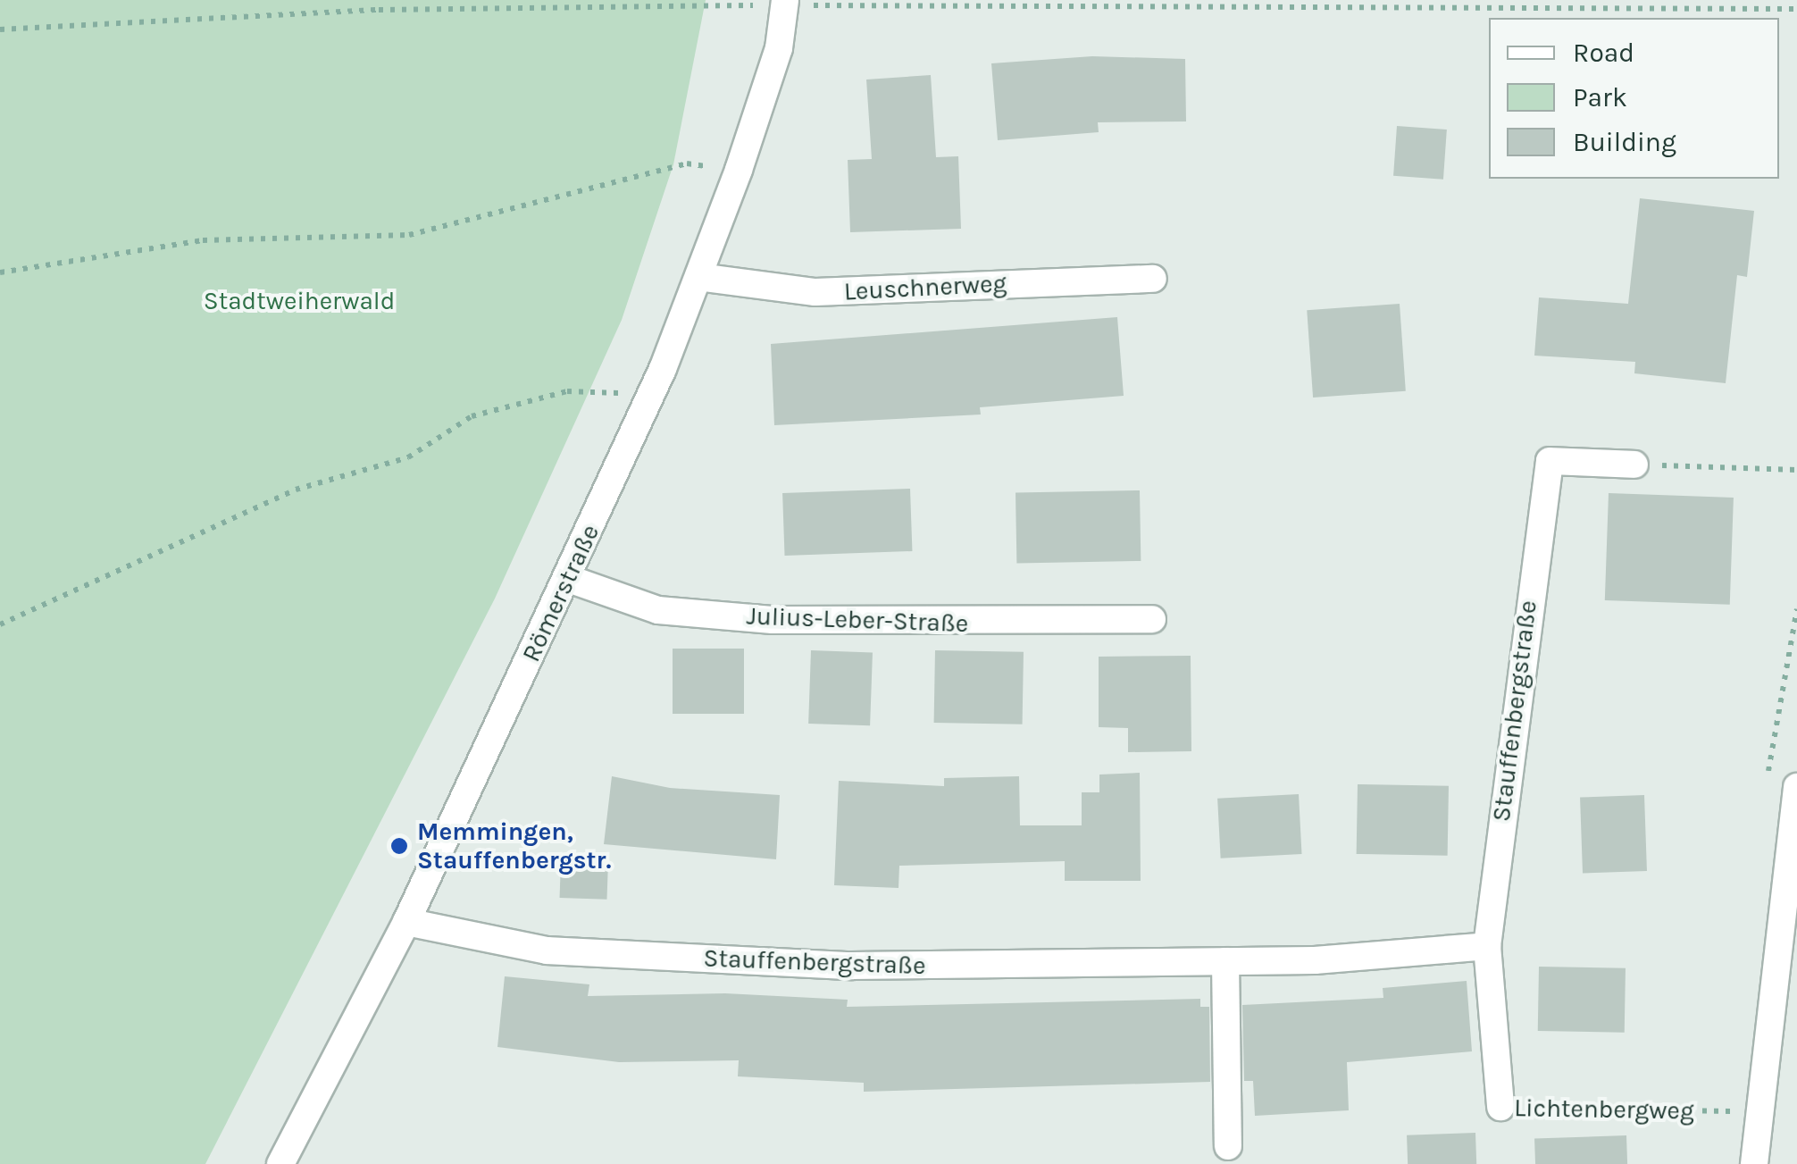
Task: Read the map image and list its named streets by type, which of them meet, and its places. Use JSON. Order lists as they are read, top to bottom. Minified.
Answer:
{"streets":{"street":["Leuschnerweg","Römerstraße","Julius-Leber-Straße","Stauffenbergstraße","Lichtenbergweg"]},"crossings":[["Leuschnerweg","Römerstraße"],["Römerstraße","Julius-Leber-Straße"],["Römerstraße","Stauffenbergstraße"],["Stauffenbergstraße","Lichtenbergweg"]],"parks":["Stadtweiherwald"],"places":["Memmingen, Stauffenbergstr."],"legend":["Road","Park","Building"]}
